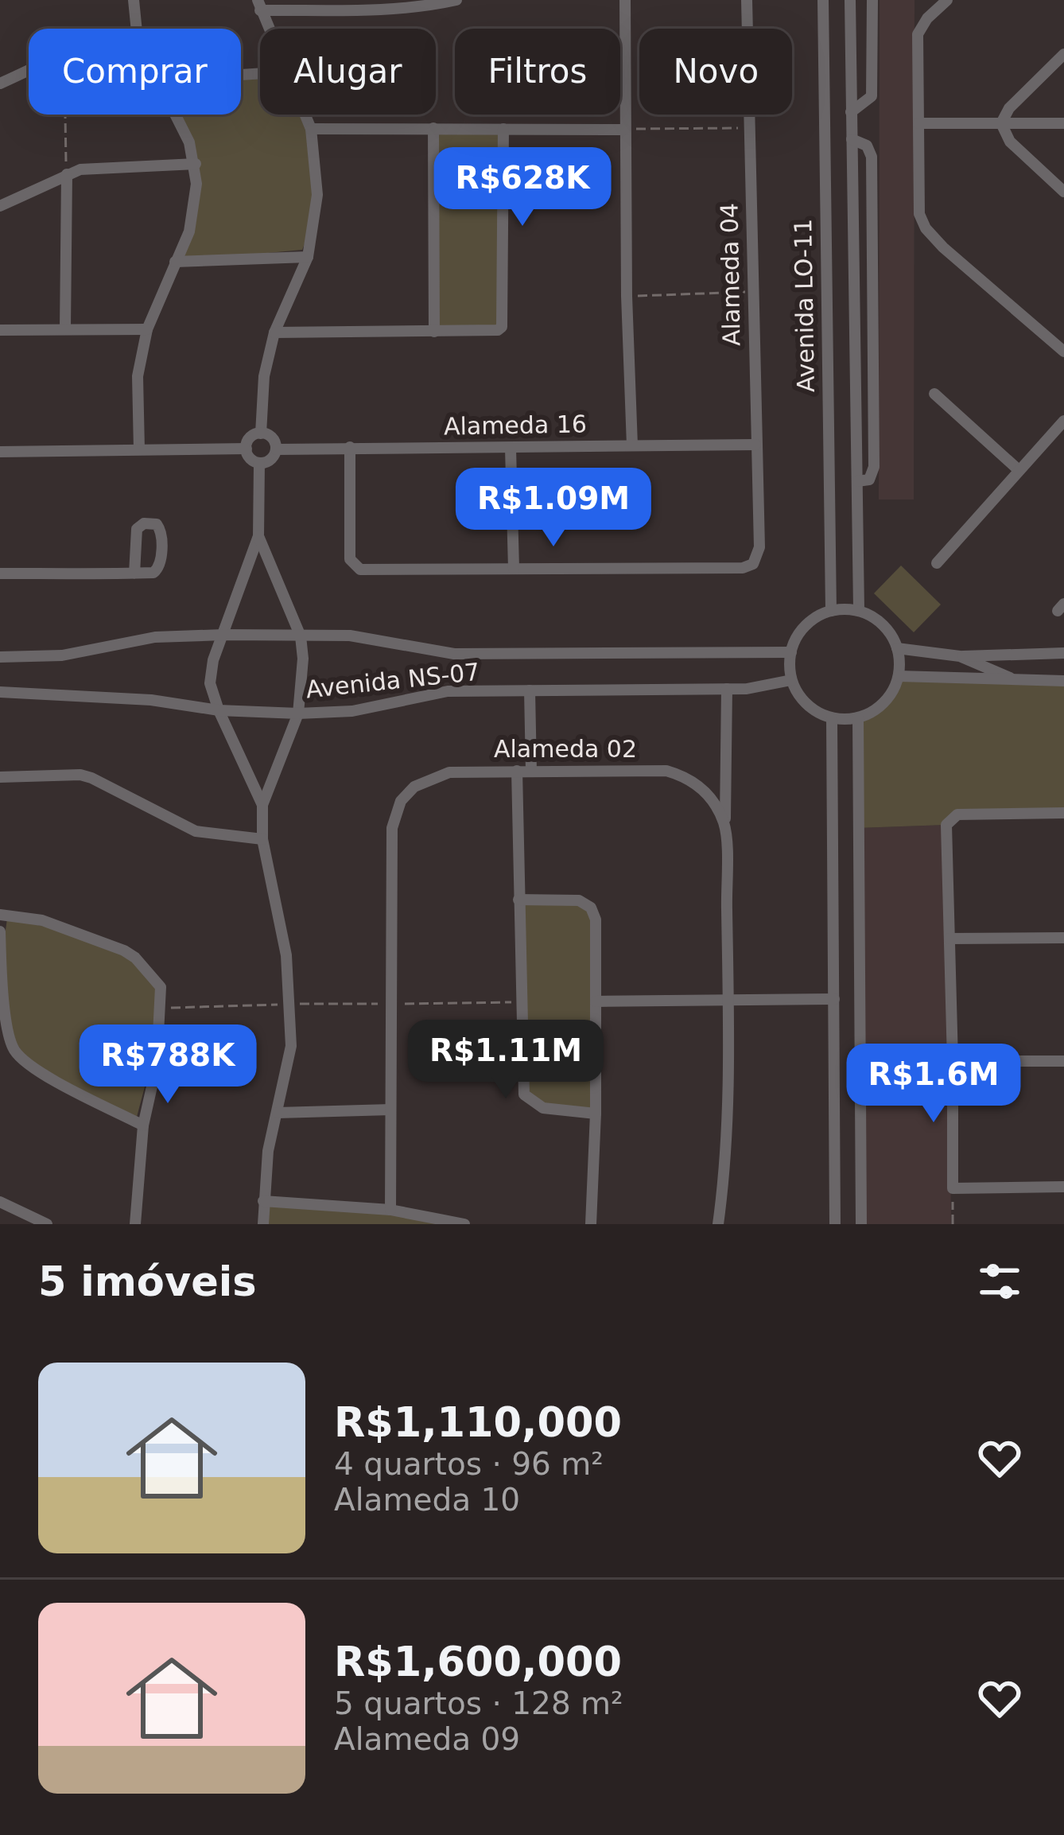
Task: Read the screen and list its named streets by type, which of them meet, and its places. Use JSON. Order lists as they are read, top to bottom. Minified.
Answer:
{"streets":{"street":["Alameda 04","Avenida LO-11","Alameda 16","Avenida NS-07","Alameda 02"]},"crossings":[["Alameda 04","Alameda 16"],["Avenida LO-11","Avenida NS-07"]],"page":{"chip":["Comprar","Alugar","Filtros","Novo"],"price":["R$628K","R$1.09M","R$1.11M","R$788K","R$1.6M"],"heading":"5 imóveis","list":[{"name":"R$1,110,000","note":"4 quartos · 96 m² · Alameda 10"},{"name":"R$1,600,000","note":"5 quartos · 128 m² · Alameda 09"}]}}
